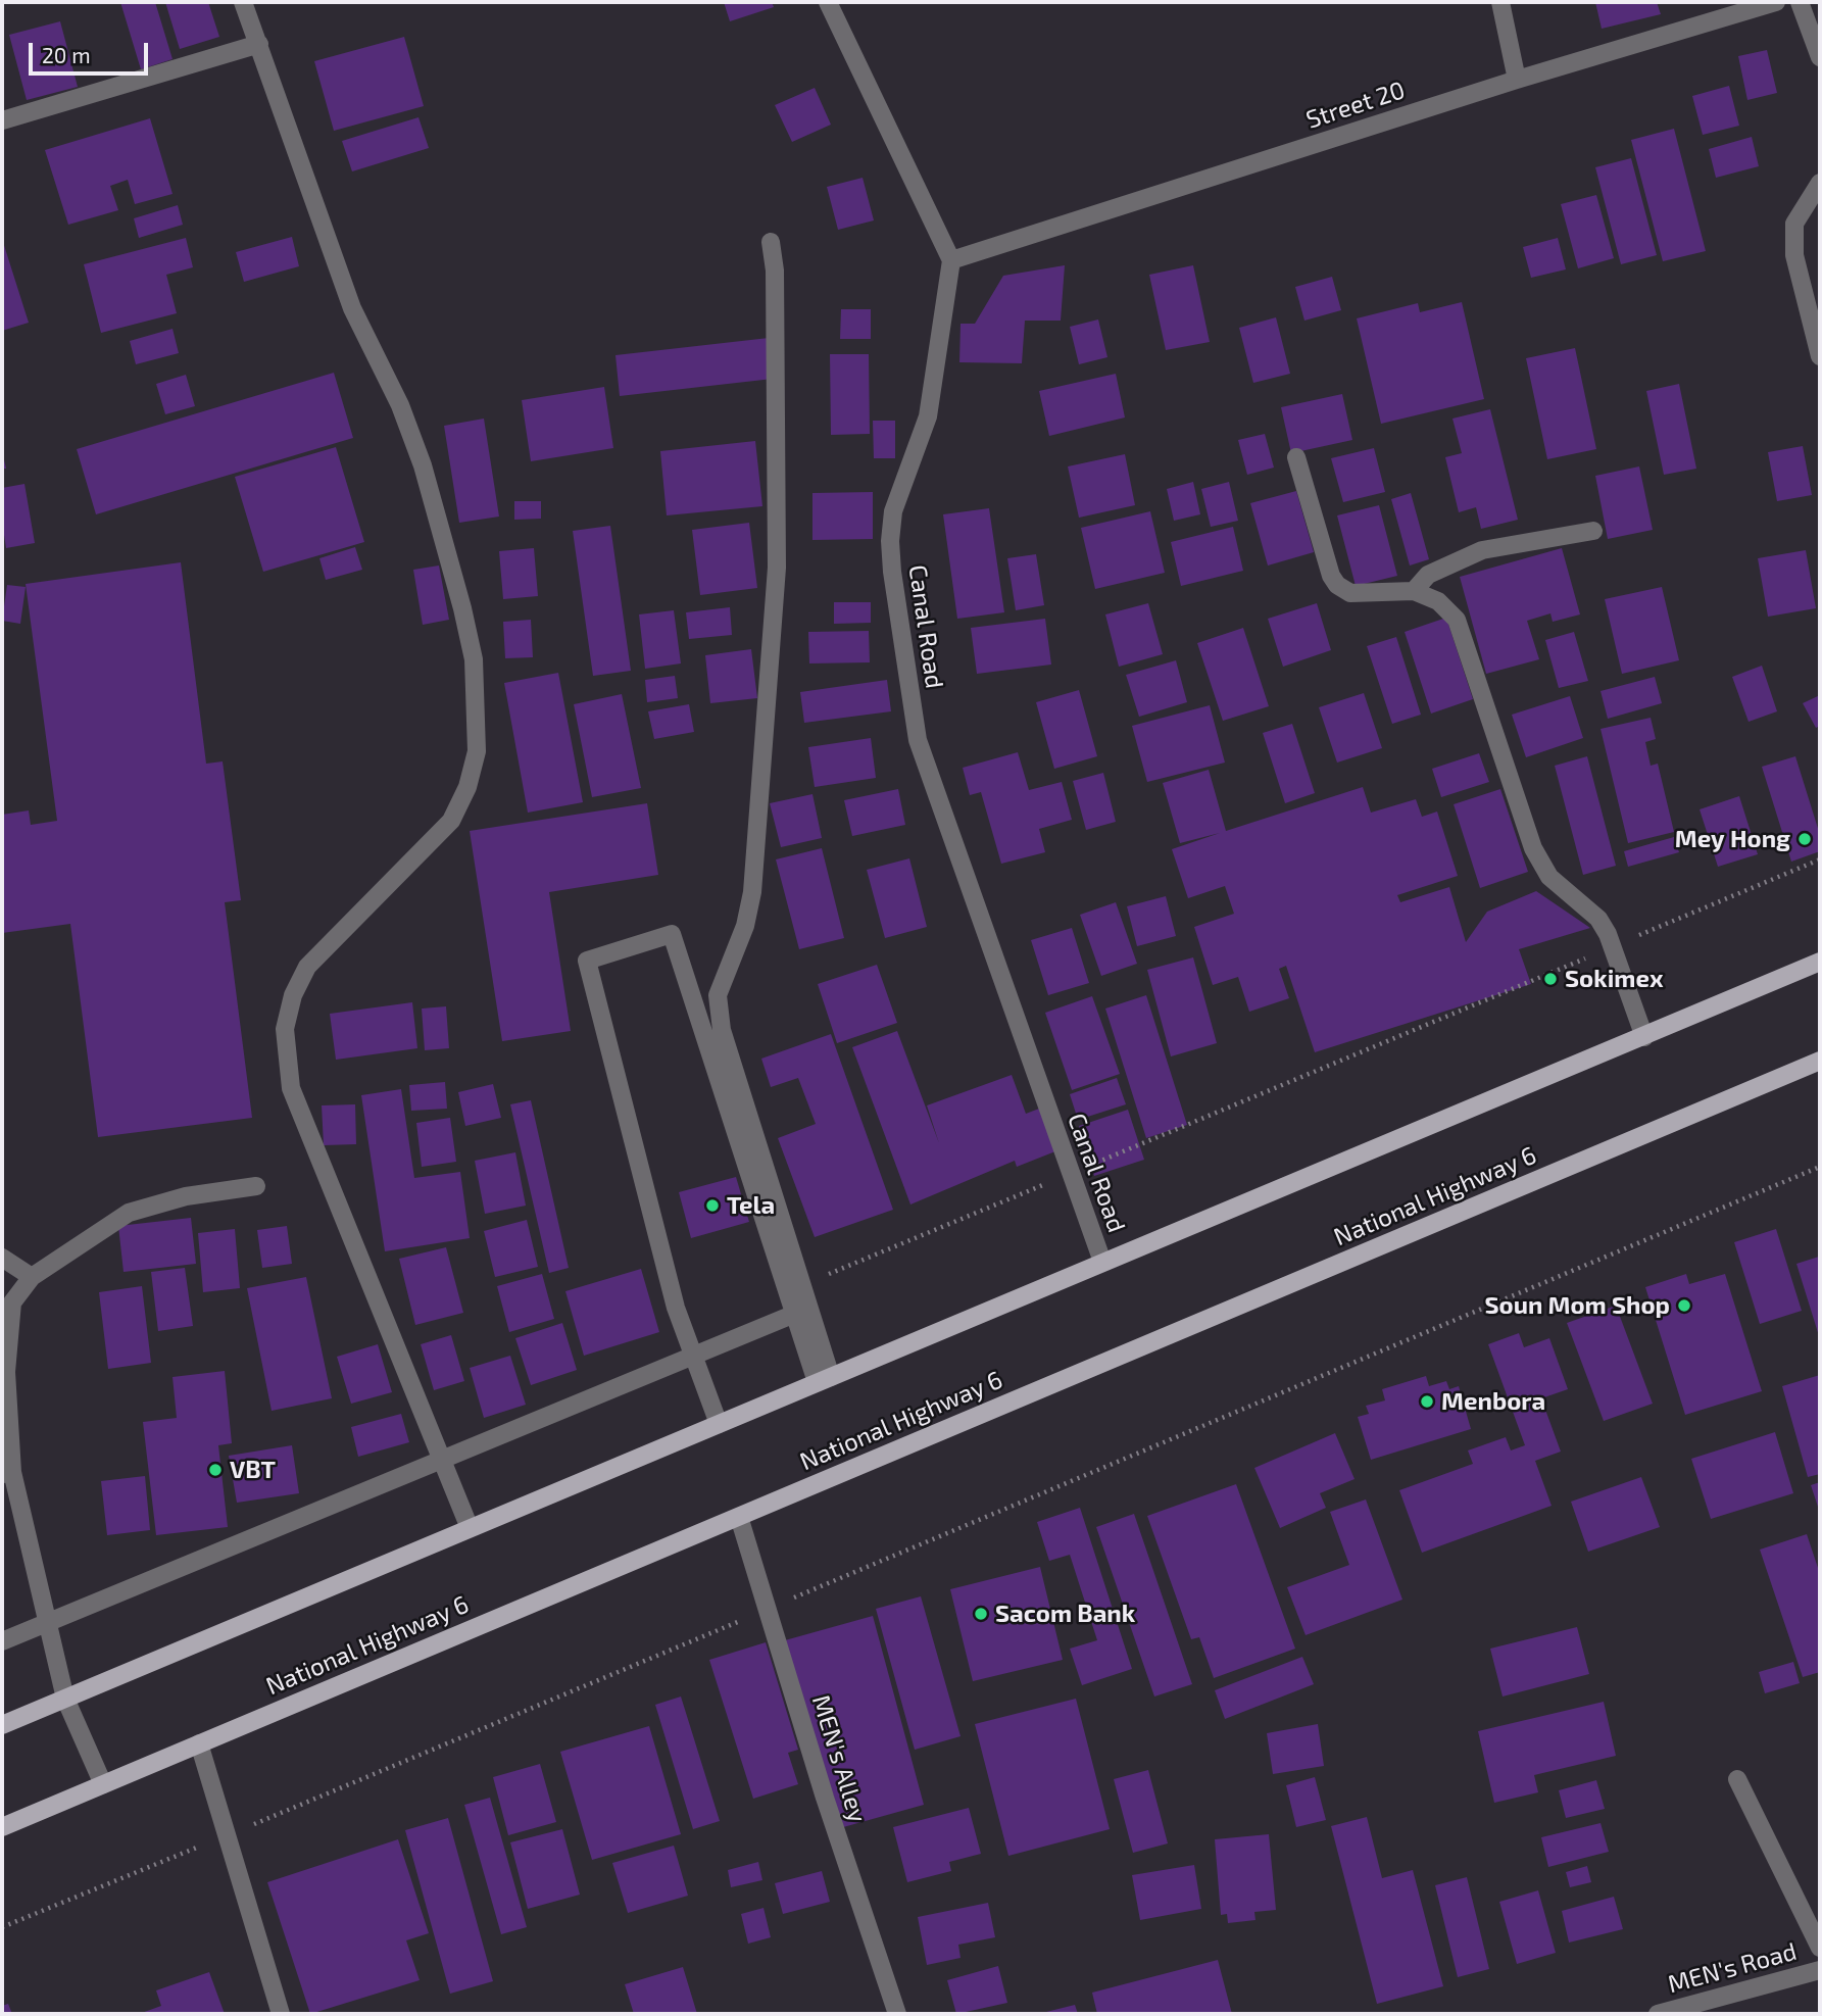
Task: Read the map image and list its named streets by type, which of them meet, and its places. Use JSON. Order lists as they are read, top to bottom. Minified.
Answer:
{"streets":{"main road":["National Highway 6"],"street":["Street 20","Canal Road","MEN's Alley","MEN's Road"]},"crossings":[["Street 20","Canal Road"],["National Highway 6","MEN's Alley"]],"places":["Mey Hong","Sokimex","Tela","Soun Mom Shop","Menbora","VBT","Sacom Bank"],"scale_bar":"20 m"}
